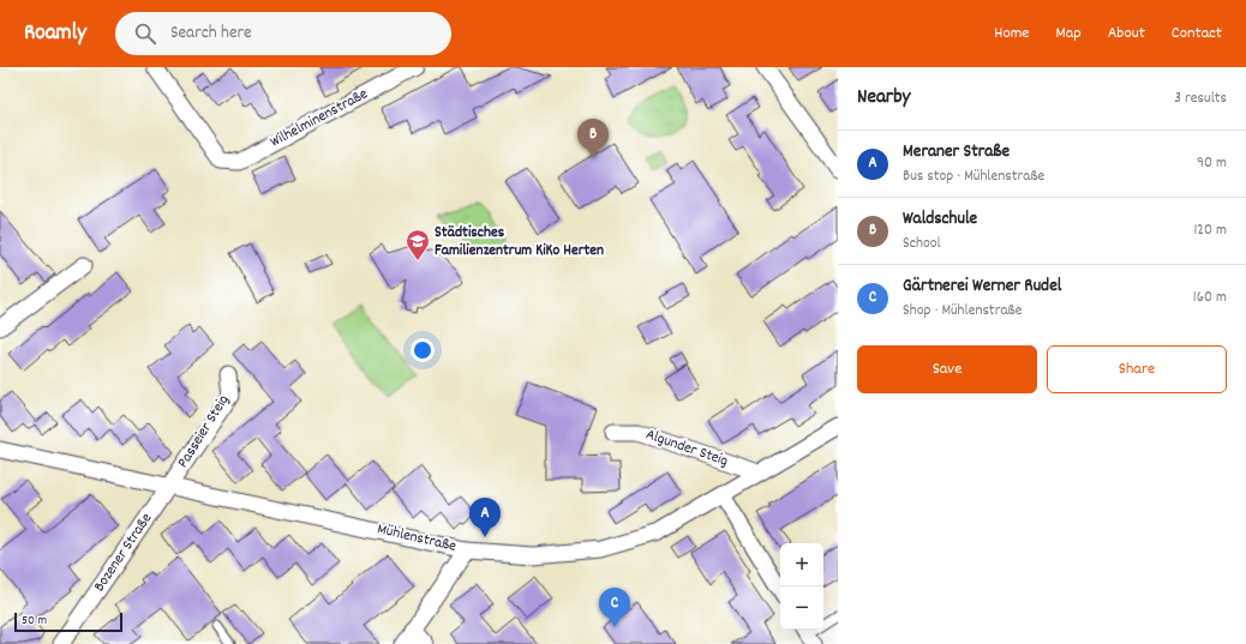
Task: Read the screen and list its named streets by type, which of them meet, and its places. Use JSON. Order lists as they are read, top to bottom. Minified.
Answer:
{"streets":{"street":["Wilhelminenstraße","Passeier Steig","Algunder Steig","Mühlenstraße","Bozener Straße"]},"crossings":[["Passeier Steig","Mühlenstraße"],["Passeier Steig","Bozener Straße"],["Algunder Steig","Mühlenstraße"],["Mühlenstraße","Bozener Straße"]],"places":{"school or university":["Städtisches Familienzentrum KiKo Herten"]},"scale_bar":"50 m","page":{"header":"Roamly","search":"Search here","nav":["Home","Map","About","Contact"],"heading":["Nearby","3 results"],"pins":["B","A","C"],"list":[{"mark":"A","name":"Meraner Straße","note":"Bus stop · Mühlenstraße","value":"90 m"},{"mark":"B","name":"Waldschule","note":"School","value":"120 m"},{"mark":"C","name":"Gärtnerei Werner Rudel","note":"Shop · Mühlenstraße","value":"160 m"}],"buttons":["Save","Share"],"map_buttons":["+","−"],"scale":"50 m"}}
